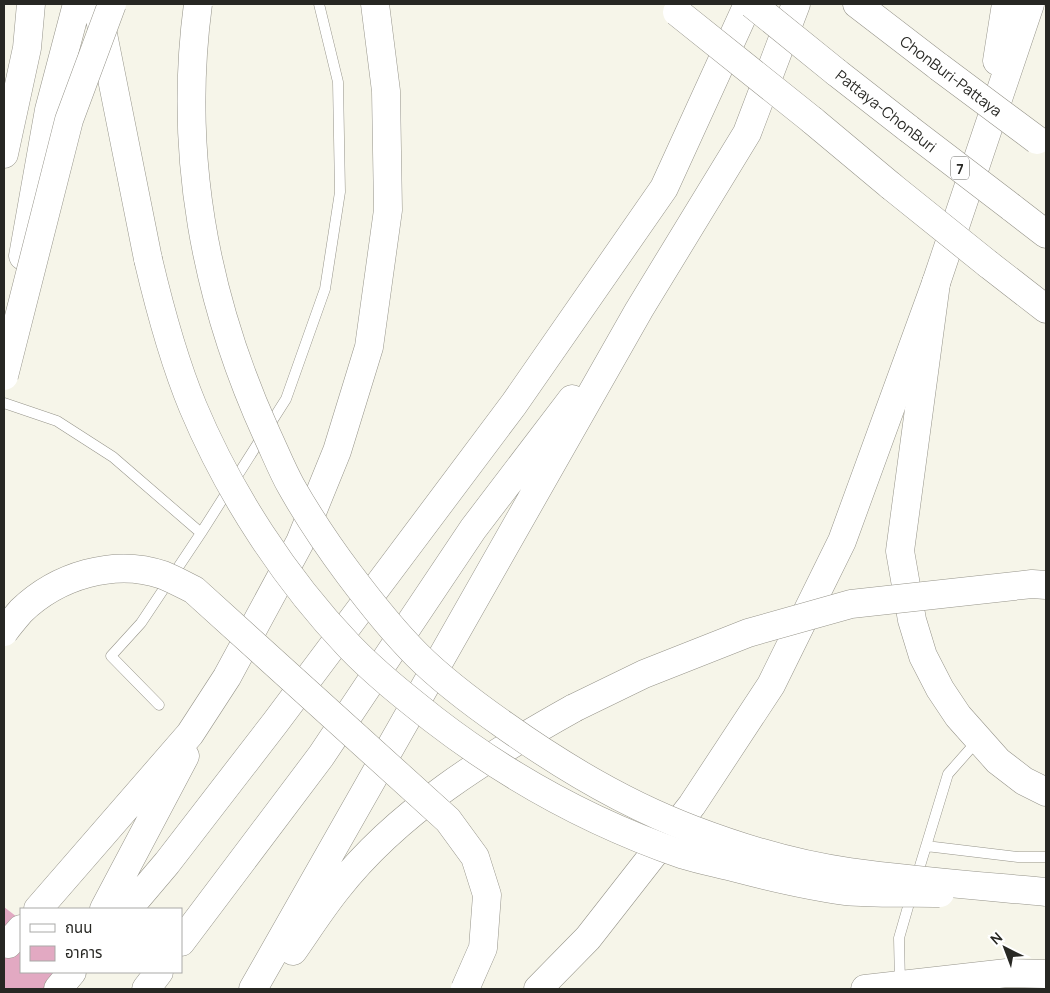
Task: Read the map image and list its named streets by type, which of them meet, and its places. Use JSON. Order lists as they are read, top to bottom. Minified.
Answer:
{"streets":{"main road":["ChonBuri-Pattaya","Pattaya-ChonBuri","7"]},"legend":["ถนน","อาคาร"],"north":"top left"}
